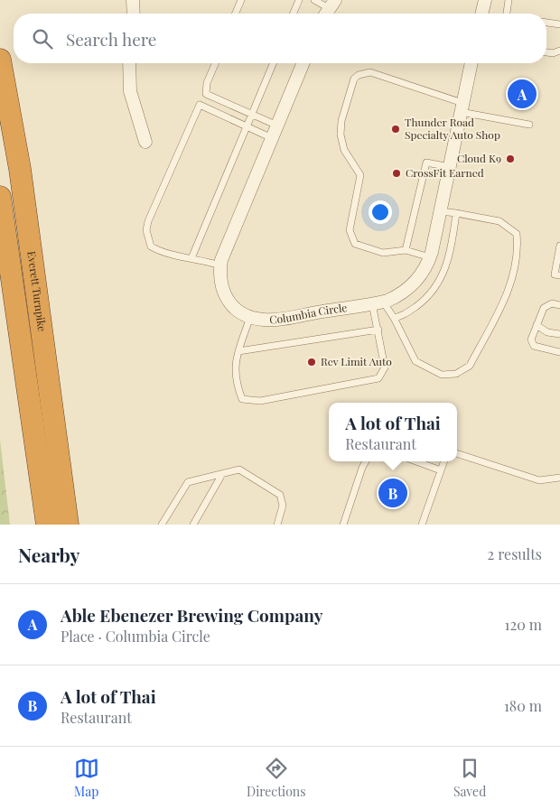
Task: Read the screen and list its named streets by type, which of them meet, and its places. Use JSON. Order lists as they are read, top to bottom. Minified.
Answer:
{"streets":{"highway":["Everett Turnpike"],"street":["Columbia Circle"]},"places":["Thunder Road Specialty Auto Shop","Cloud K9","CrossFit Earned","Rev Limit Auto"],"page":{"search":"Search here","pins":["A","B"],"popup":["A lot of Thai","Restaurant"],"heading":["Nearby","2 results"],"list":[{"mark":"A","name":"Able Ebenezer Brewing Company","note":"Place · Columbia Circle","value":"120 m"},{"mark":"B","name":"A lot of Thai","note":"Restaurant","value":"180 m"}],"nav":["Map","Directions","Saved"]}}
